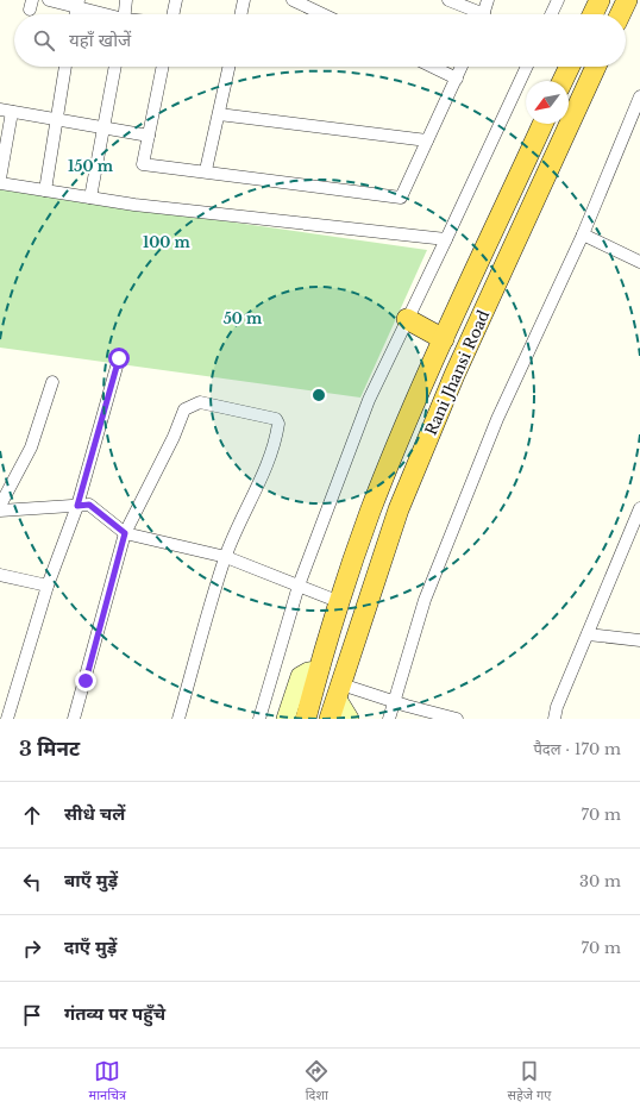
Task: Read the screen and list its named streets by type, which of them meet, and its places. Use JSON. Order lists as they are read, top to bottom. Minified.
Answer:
{"streets":{"highway":["Rani Jhansi Road"]},"north":"bottom left","page":{"search":"यहाँ खोजें","heading":["3 मिनट","पैदल · 170 m"],"list":[["सीधे चलें","70 m"],["बाएँ मुड़ें","30 m"],["दाएँ मुड़ें","70 m"],"गंतव्य पर पहुँचे"],"nav":["मानचित्र","दिशा","सहेजे गए"]},"rings":["150 m","100 m","50 m"]}
